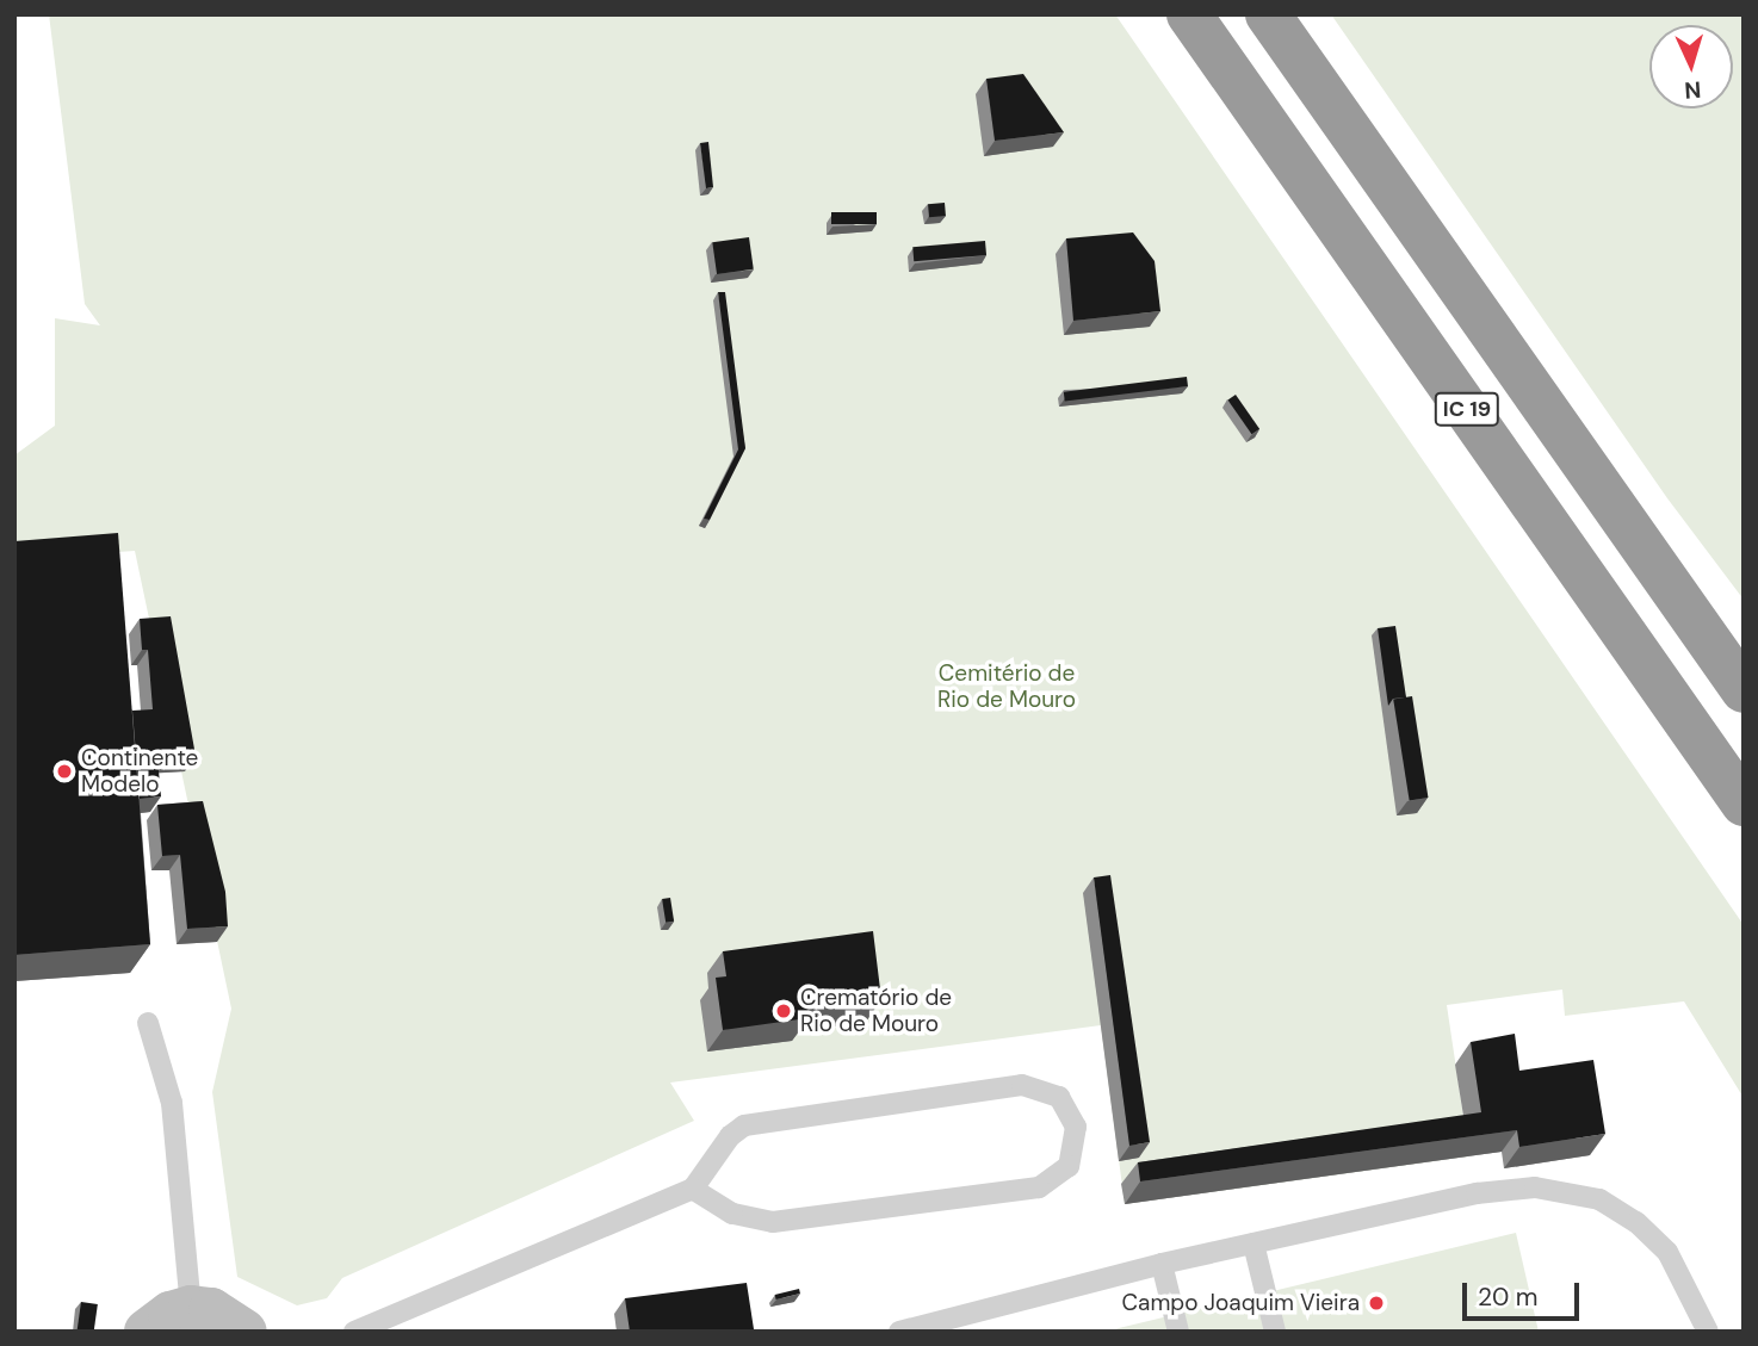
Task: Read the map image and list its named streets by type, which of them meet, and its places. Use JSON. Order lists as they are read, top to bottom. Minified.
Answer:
{"streets":{"highway":["IC 19"]},"parks":["Cemitério de Rio de Mouro"],"places":["Continente Modelo","Crematório de Rio de Mouro","Campo Joaquim Vieira"],"scale_bar":"20 m","north":"bottom"}
